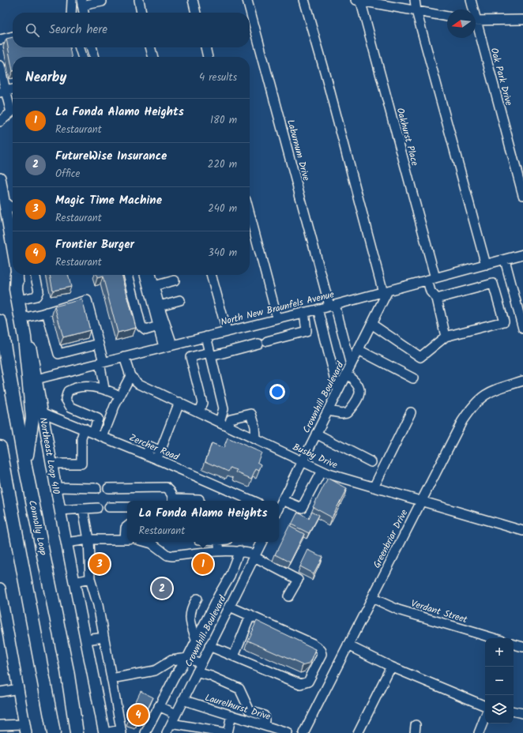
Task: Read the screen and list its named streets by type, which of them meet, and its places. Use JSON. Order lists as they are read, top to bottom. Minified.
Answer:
{"streets":{"highway":["Connally Loop"],"main road":["Northeast Loop 410"],"street":["Oak Park Drive","Oakhurst Place","Laburnum Drive","North New Braunfels Avenue","Crownhill Boulevard","Zercher Road","Busby Drive","Greenbriar Drive","Verdant Street","Laurelhurst Drive"]},"crossings":[["Oakhurst Place","North New Braunfels Avenue"],["Laburnum Drive","North New Braunfels Avenue"],["Laburnum Drive","Crownhill Boulevard"],["North New Braunfels Avenue","Crownhill Boulevard"],["North New Braunfels Avenue","Northeast Loop 410"],["Crownhill Boulevard","Busby Drive"],["Crownhill Boulevard","Laurelhurst Drive"],["Zercher Road","Northeast Loop 410"],["Busby Drive","Greenbriar Drive"],["Greenbriar Drive","Verdant Street"]],"north":"left","page":{"search":"Search here","heading":["Nearby","4 results"],"list":[{"mark":"1","name":"La Fonda Alamo Heights","note":"Restaurant","value":"180 m"},{"mark":"2","name":"FutureWise Insurance","note":"Office","value":"220 m"},{"mark":"3","name":"Magic Time Machine","note":"Restaurant","value":"240 m"},{"mark":"4","name":"Frontier Burger","note":"Restaurant","value":"340 m"}],"popup":["La Fonda Alamo Heights","Restaurant"],"pins":["1","3","2","4"],"map_buttons":["+","−"]}}
